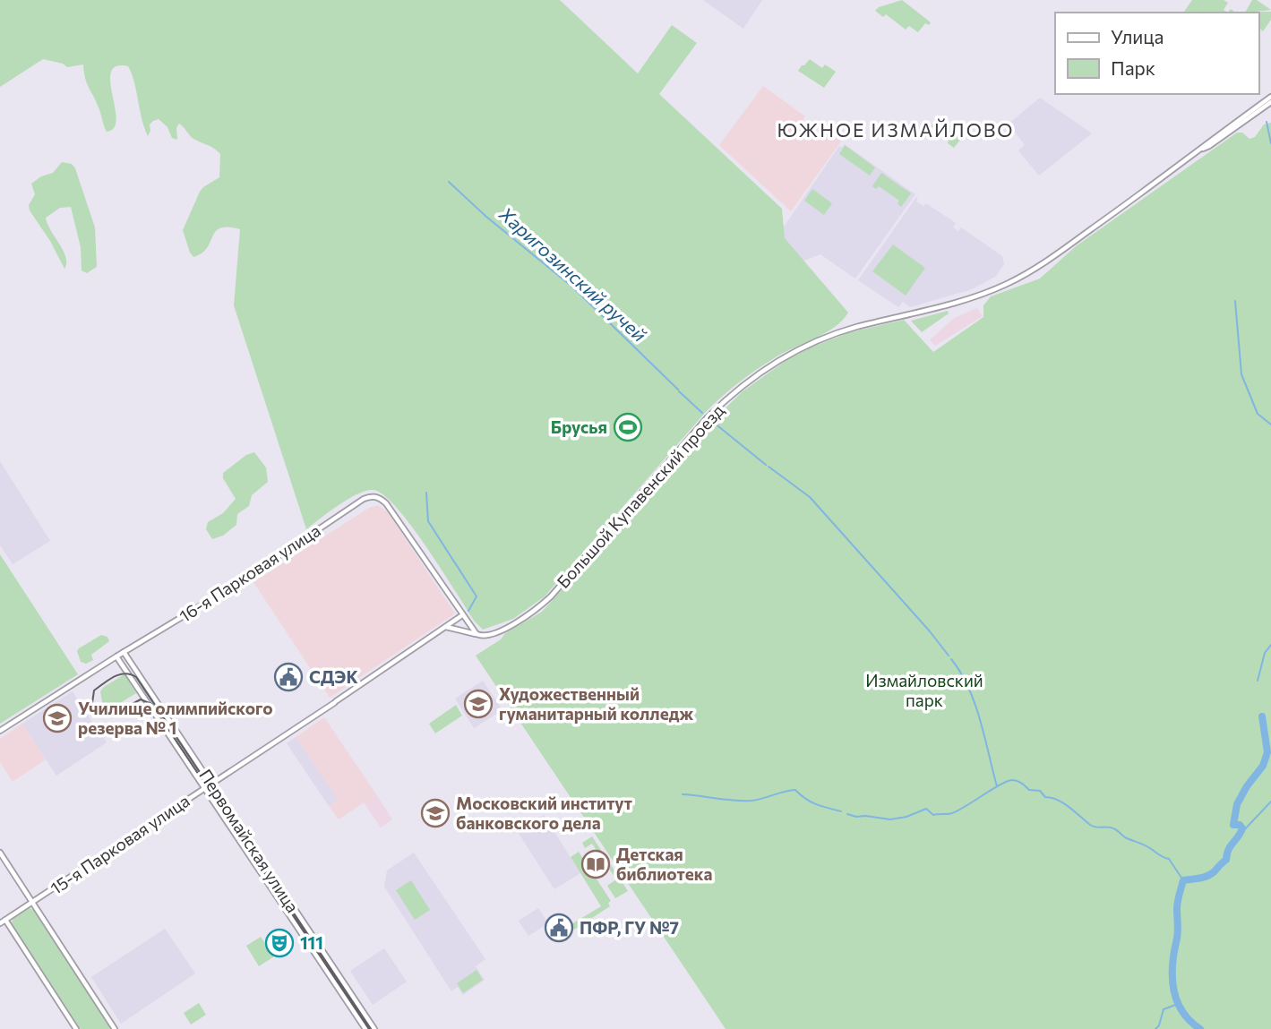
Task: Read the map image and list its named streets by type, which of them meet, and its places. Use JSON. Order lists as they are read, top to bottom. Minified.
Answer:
{"streets":{"main road":["Большой Купавенский проезд","16-я Парковая улица","Первомайская улица","15-я Парковая улица"]},"crossings":[["16-я Парковая улица","Первомайская улица"],["16-я Парковая улица","15-я Парковая улица"],["Первомайская улица","15-я Парковая улица"]],"districts":["ЮЖНОЕ ИЗМАЙЛОВО"],"water":["Харигозинский ручей"],"parks":["Измайловский парк"],"places":{"sports":["Брусья"],"public building":["СДЭК","ПФР, ГУ №7"],"school or university":["Художественный гуманитарный колледж","Училище олимпийского резерва № 1","Московский институт банковского дела"],"library":["Детская библиотека"],"theatre":["111"]},"legend":["Улица","Парк"]}
